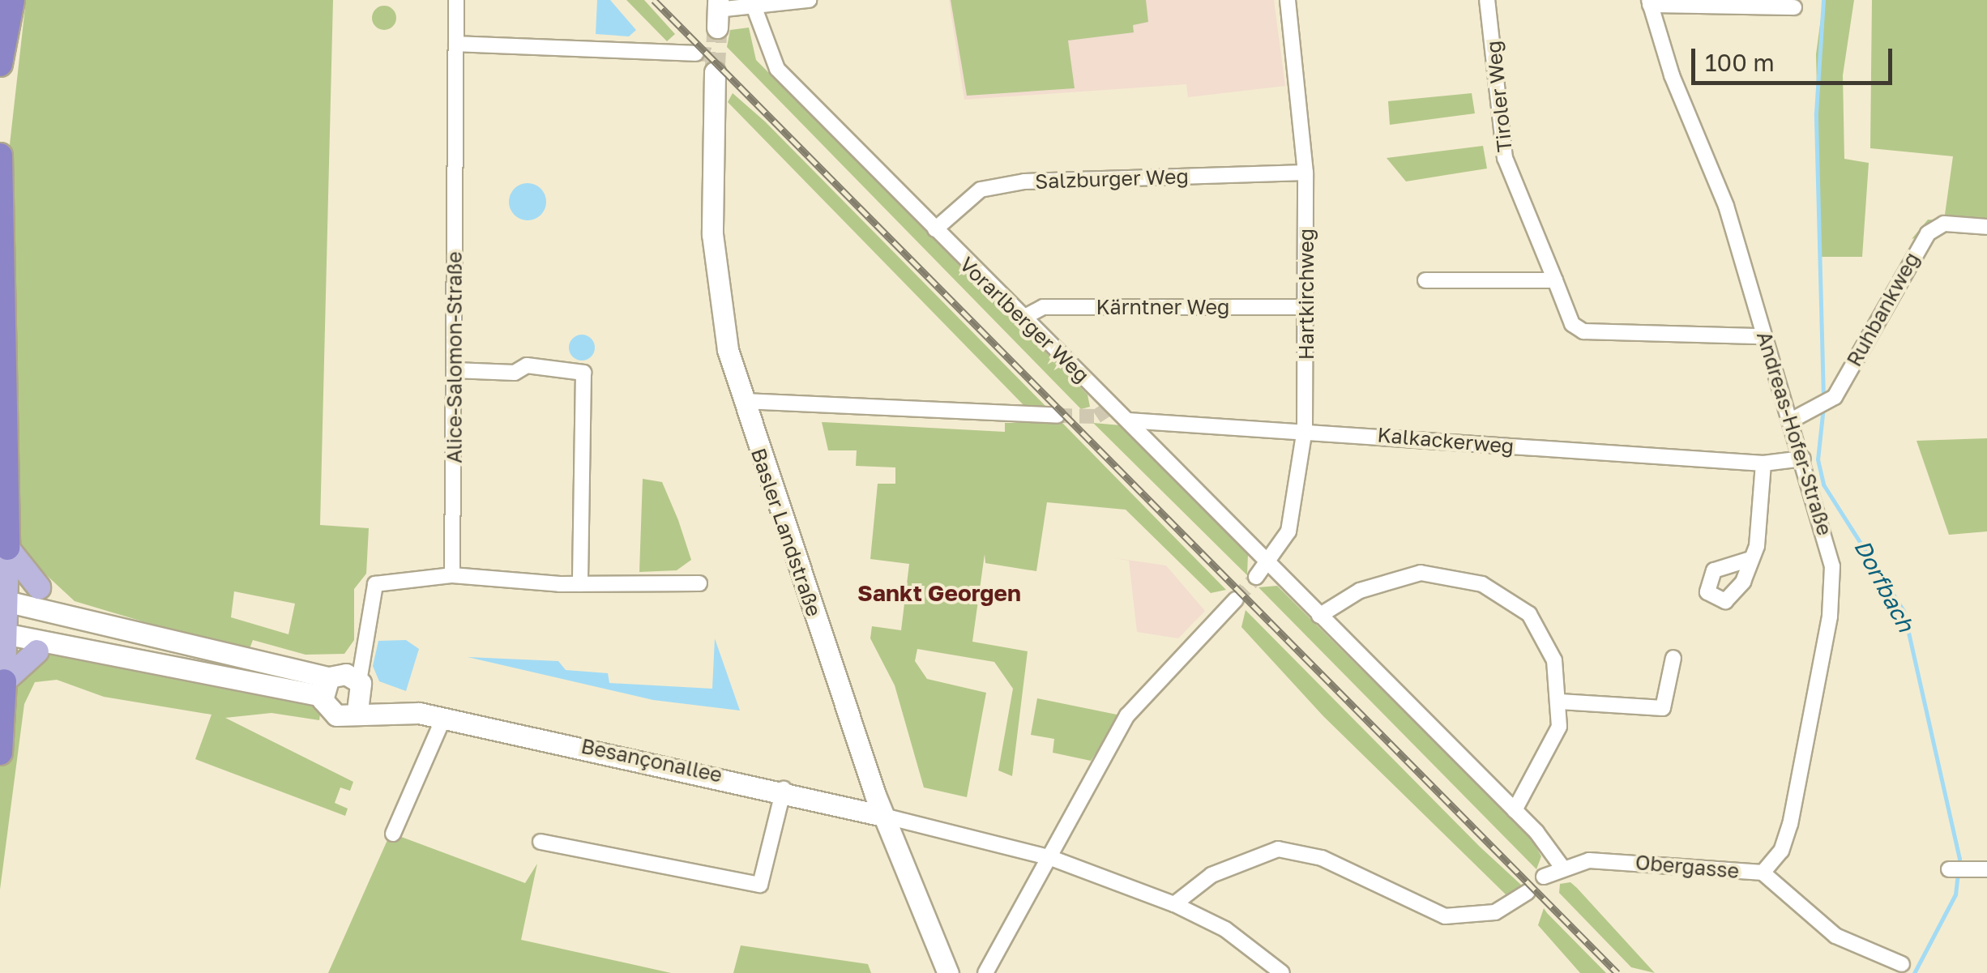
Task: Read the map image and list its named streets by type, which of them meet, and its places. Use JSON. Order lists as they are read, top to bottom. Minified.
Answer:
{"streets":{"street":["Tiroler Weg","Salzburger Weg","Hartkirchweg","Kärntner Weg","Ruhbankweg","Vorarlberger Weg","Alice-Salomon-Straße","Andreas-Hofer-Straße","Kalkackerweg","Basler Landstraße","Besançonallee","Obergasse"]},"crossings":[["Tiroler Weg","Andreas-Hofer-Straße"],["Salzburger Weg","Hartkirchweg"],["Salzburger Weg","Vorarlberger Weg"],["Hartkirchweg","Kärntner Weg"],["Hartkirchweg","Vorarlberger Weg"],["Hartkirchweg","Kalkackerweg"],["Kärntner Weg","Vorarlberger Weg"],["Ruhbankweg","Andreas-Hofer-Straße"],["Vorarlberger Weg","Kalkackerweg"],["Vorarlberger Weg","Obergasse"],["Andreas-Hofer-Straße","Kalkackerweg"],["Andreas-Hofer-Straße","Obergasse"],["Basler Landstraße","Besançonallee"]],"districts":["Sankt Georgen"],"water":["Dorfbach"],"scale_bar":"100 m"}
